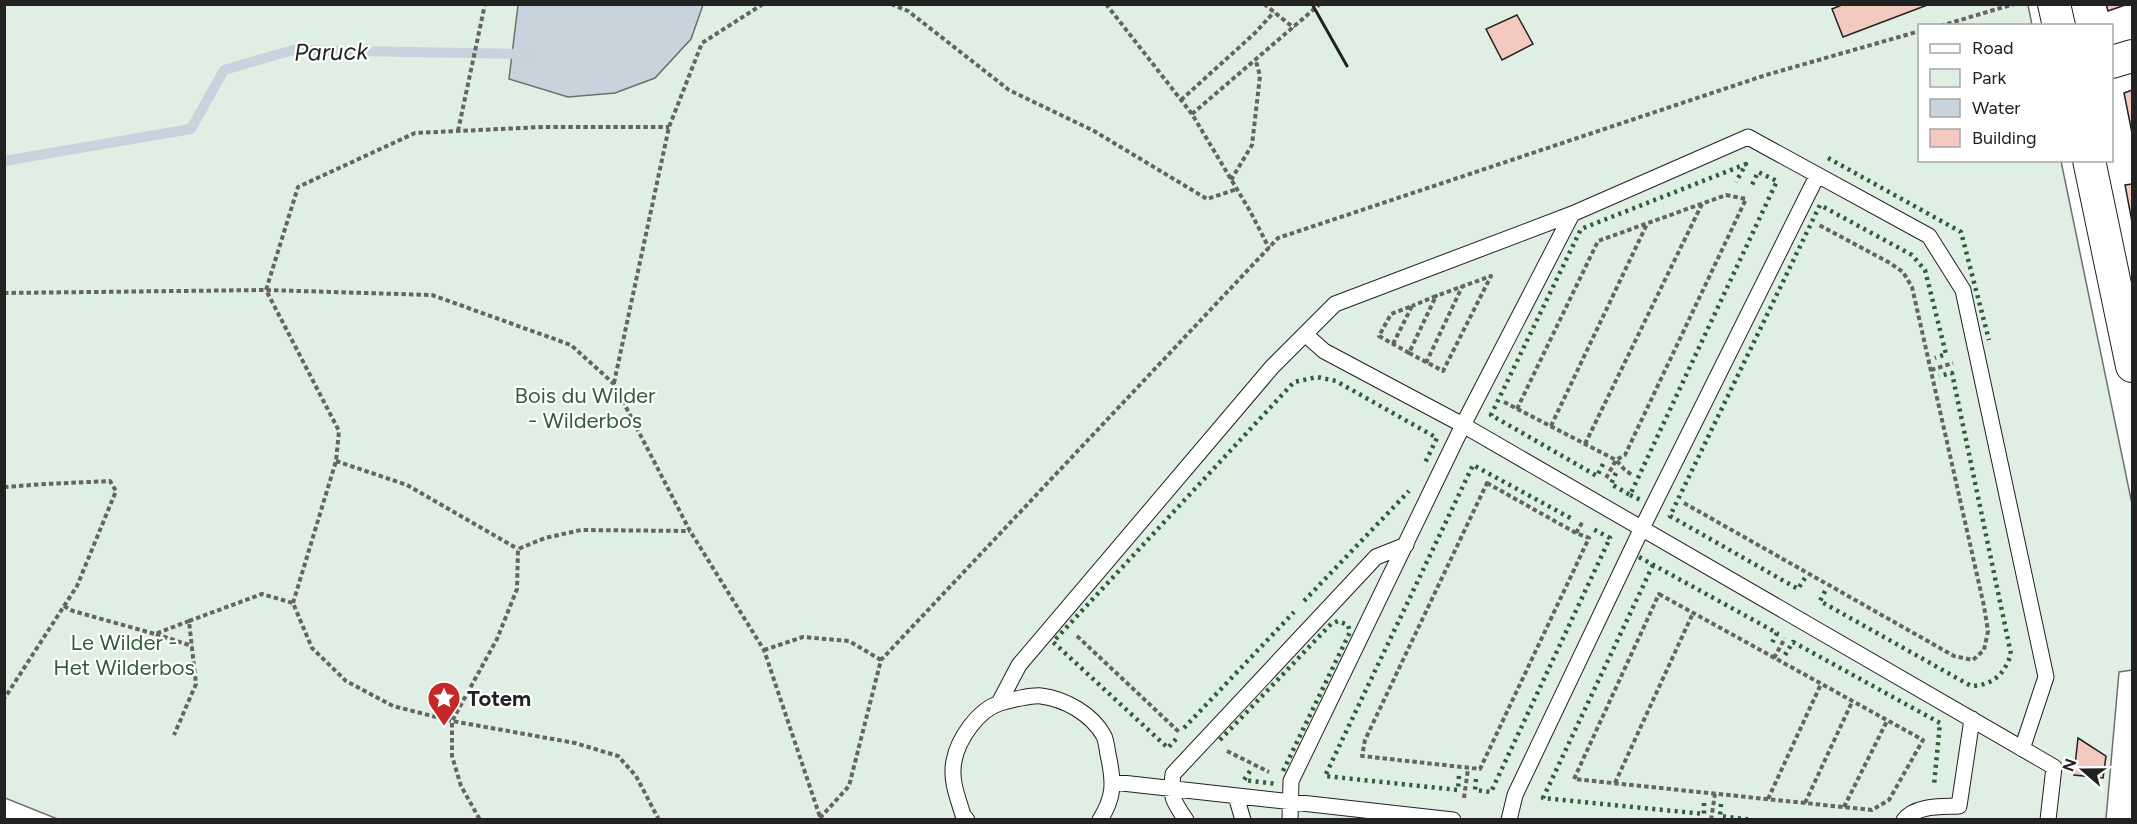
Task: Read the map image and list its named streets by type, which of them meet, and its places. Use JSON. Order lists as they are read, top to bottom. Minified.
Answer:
{"water":["Paruck"],"parks":["Bois du Wilder - Wilderbos","Le Wilder - Het Wilderbos"],"places":{"place":["Totem"]},"legend":["Road","Park","Water","Building"],"north":"left"}
